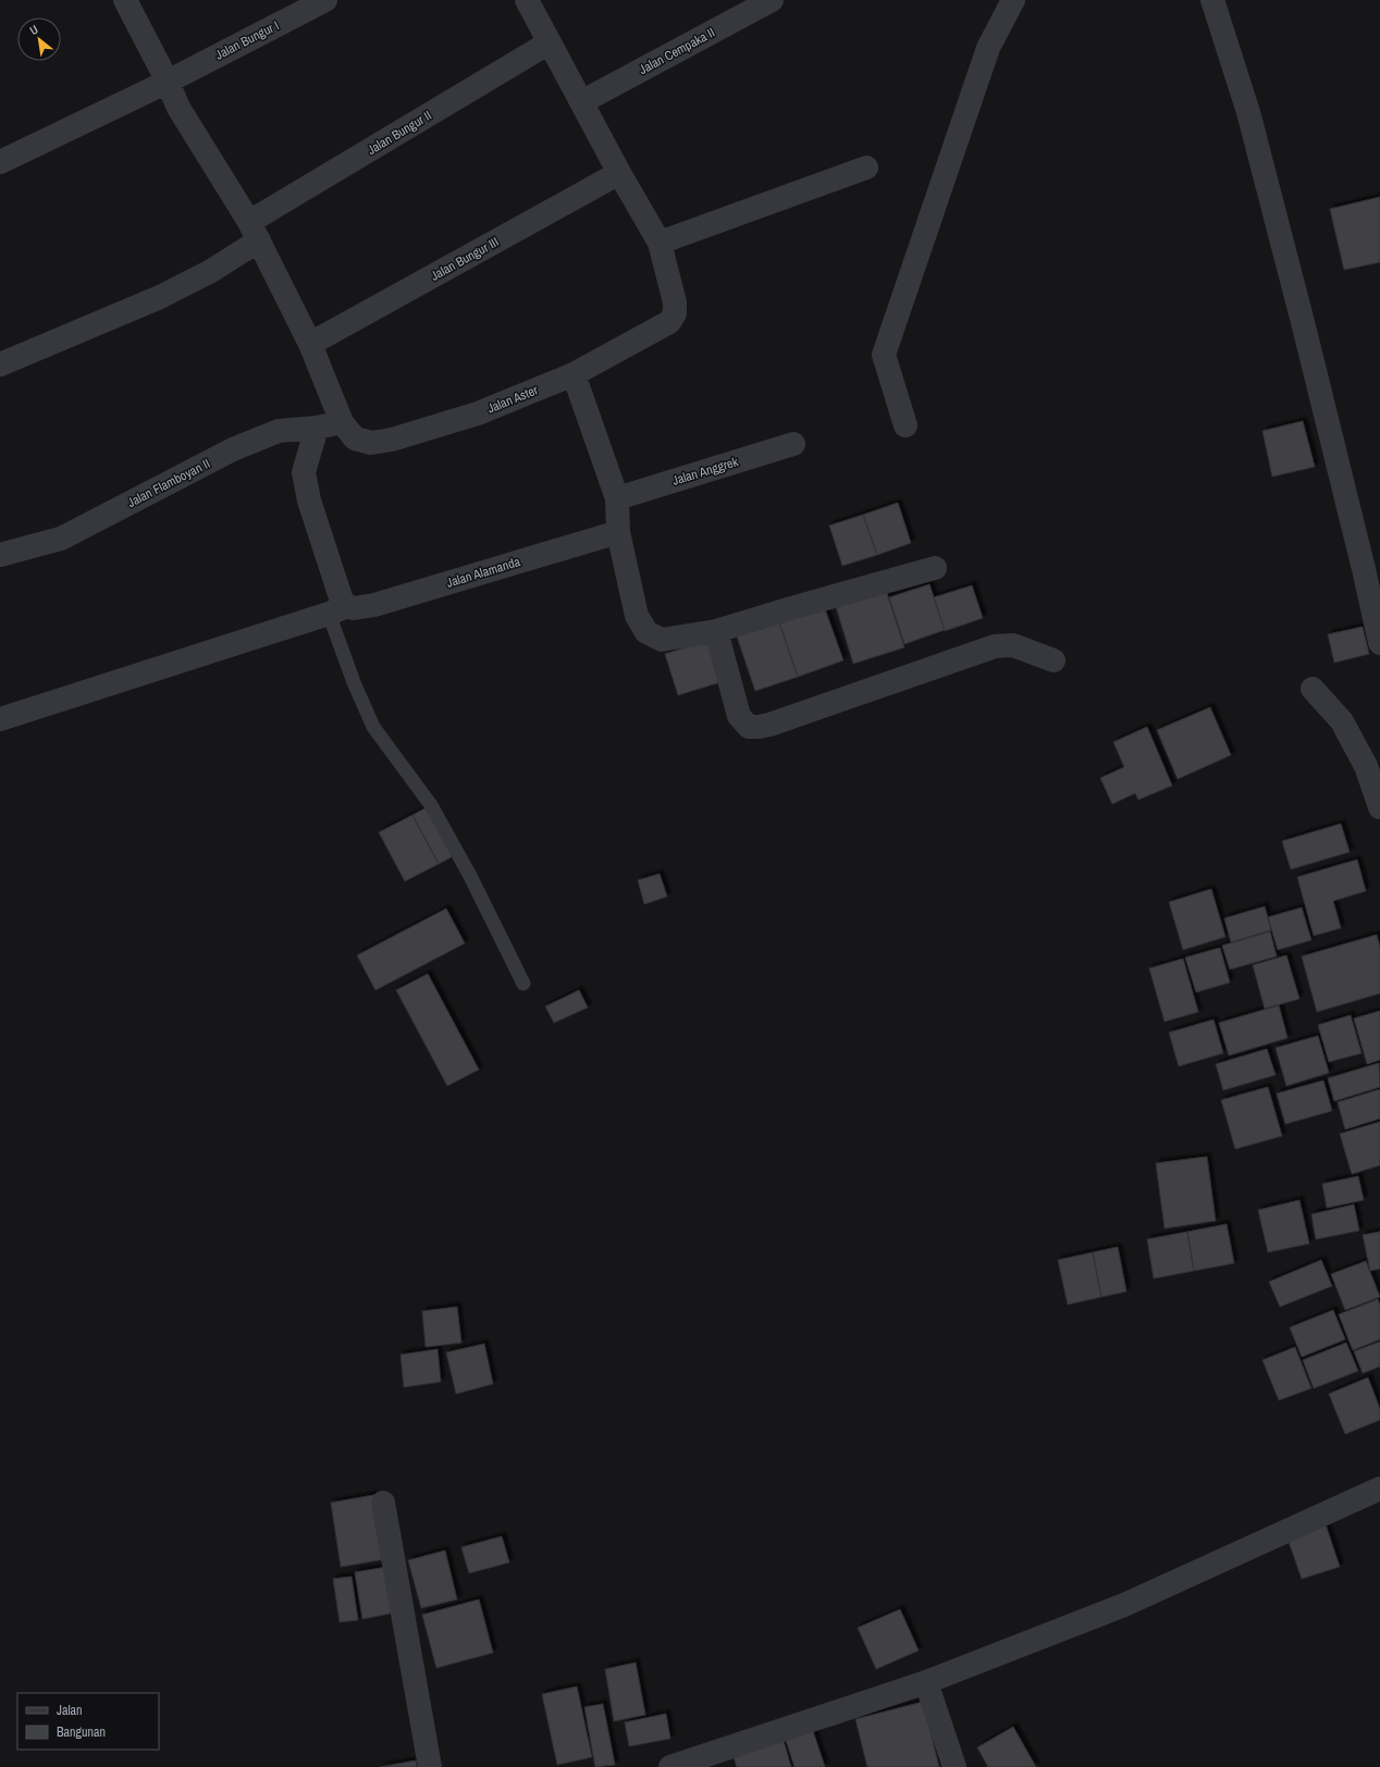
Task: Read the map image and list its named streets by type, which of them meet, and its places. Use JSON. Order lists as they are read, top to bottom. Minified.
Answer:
{"streets":{"street":["Jalan Bungur I","Jalan Cempaka II","Jalan Bungur II","Jalan Bungur III","Jalan Aster","Jalan Anggrek","Jalan Flamboyan II","Jalan Alamanda"]},"crossings":[["Jalan Bungur I","Jalan Aster"],["Jalan Bungur II","Jalan Aster"],["Jalan Bungur III","Jalan Aster"],["Jalan Aster","Jalan Flamboyan II"]],"legend":["Jalan","Bangunan"],"north":"top left"}
